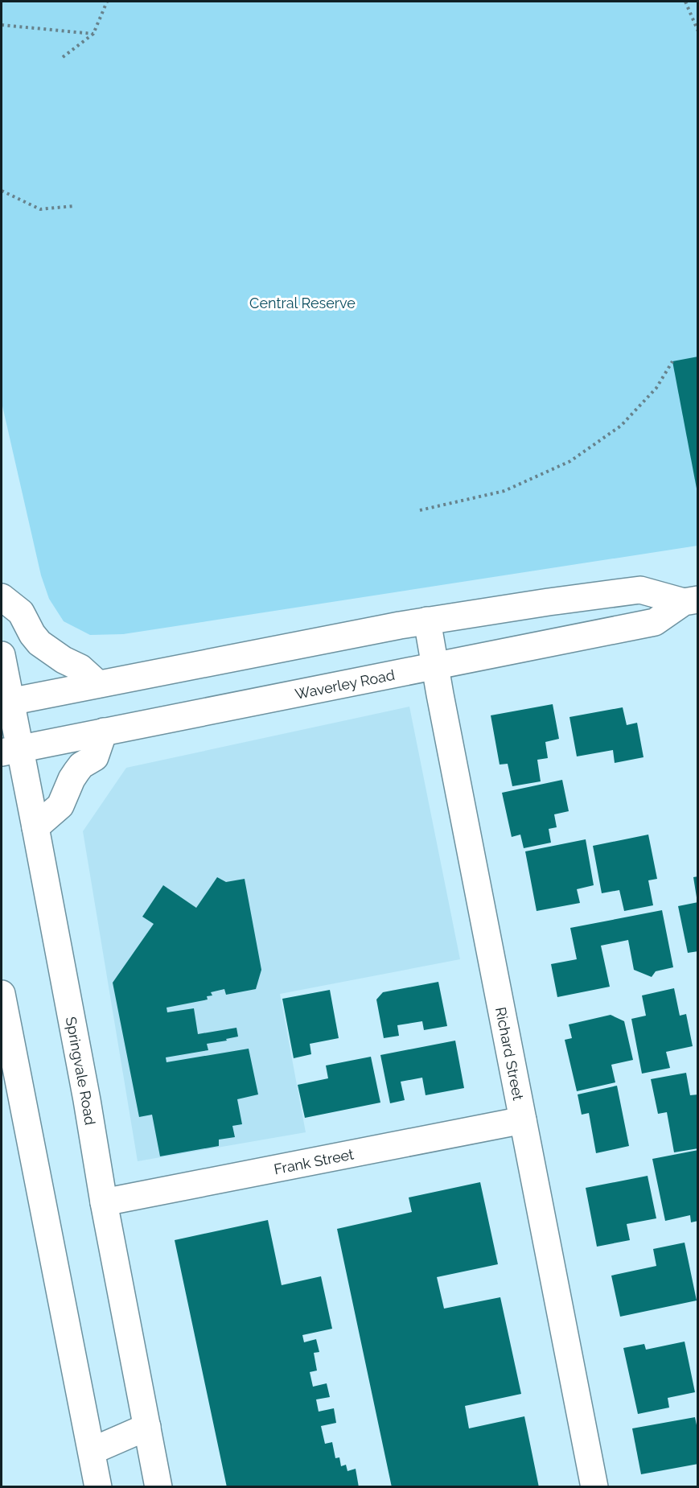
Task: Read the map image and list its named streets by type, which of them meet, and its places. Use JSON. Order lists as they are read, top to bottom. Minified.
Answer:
{"streets":{"main road":["Waverley Road","Richard Street","Springvale Road","Frank Street"]},"crossings":[["Waverley Road","Richard Street"],["Waverley Road","Springvale Road"],["Richard Street","Frank Street"],["Springvale Road","Frank Street"]],"parks":["Central Reserve"]}
